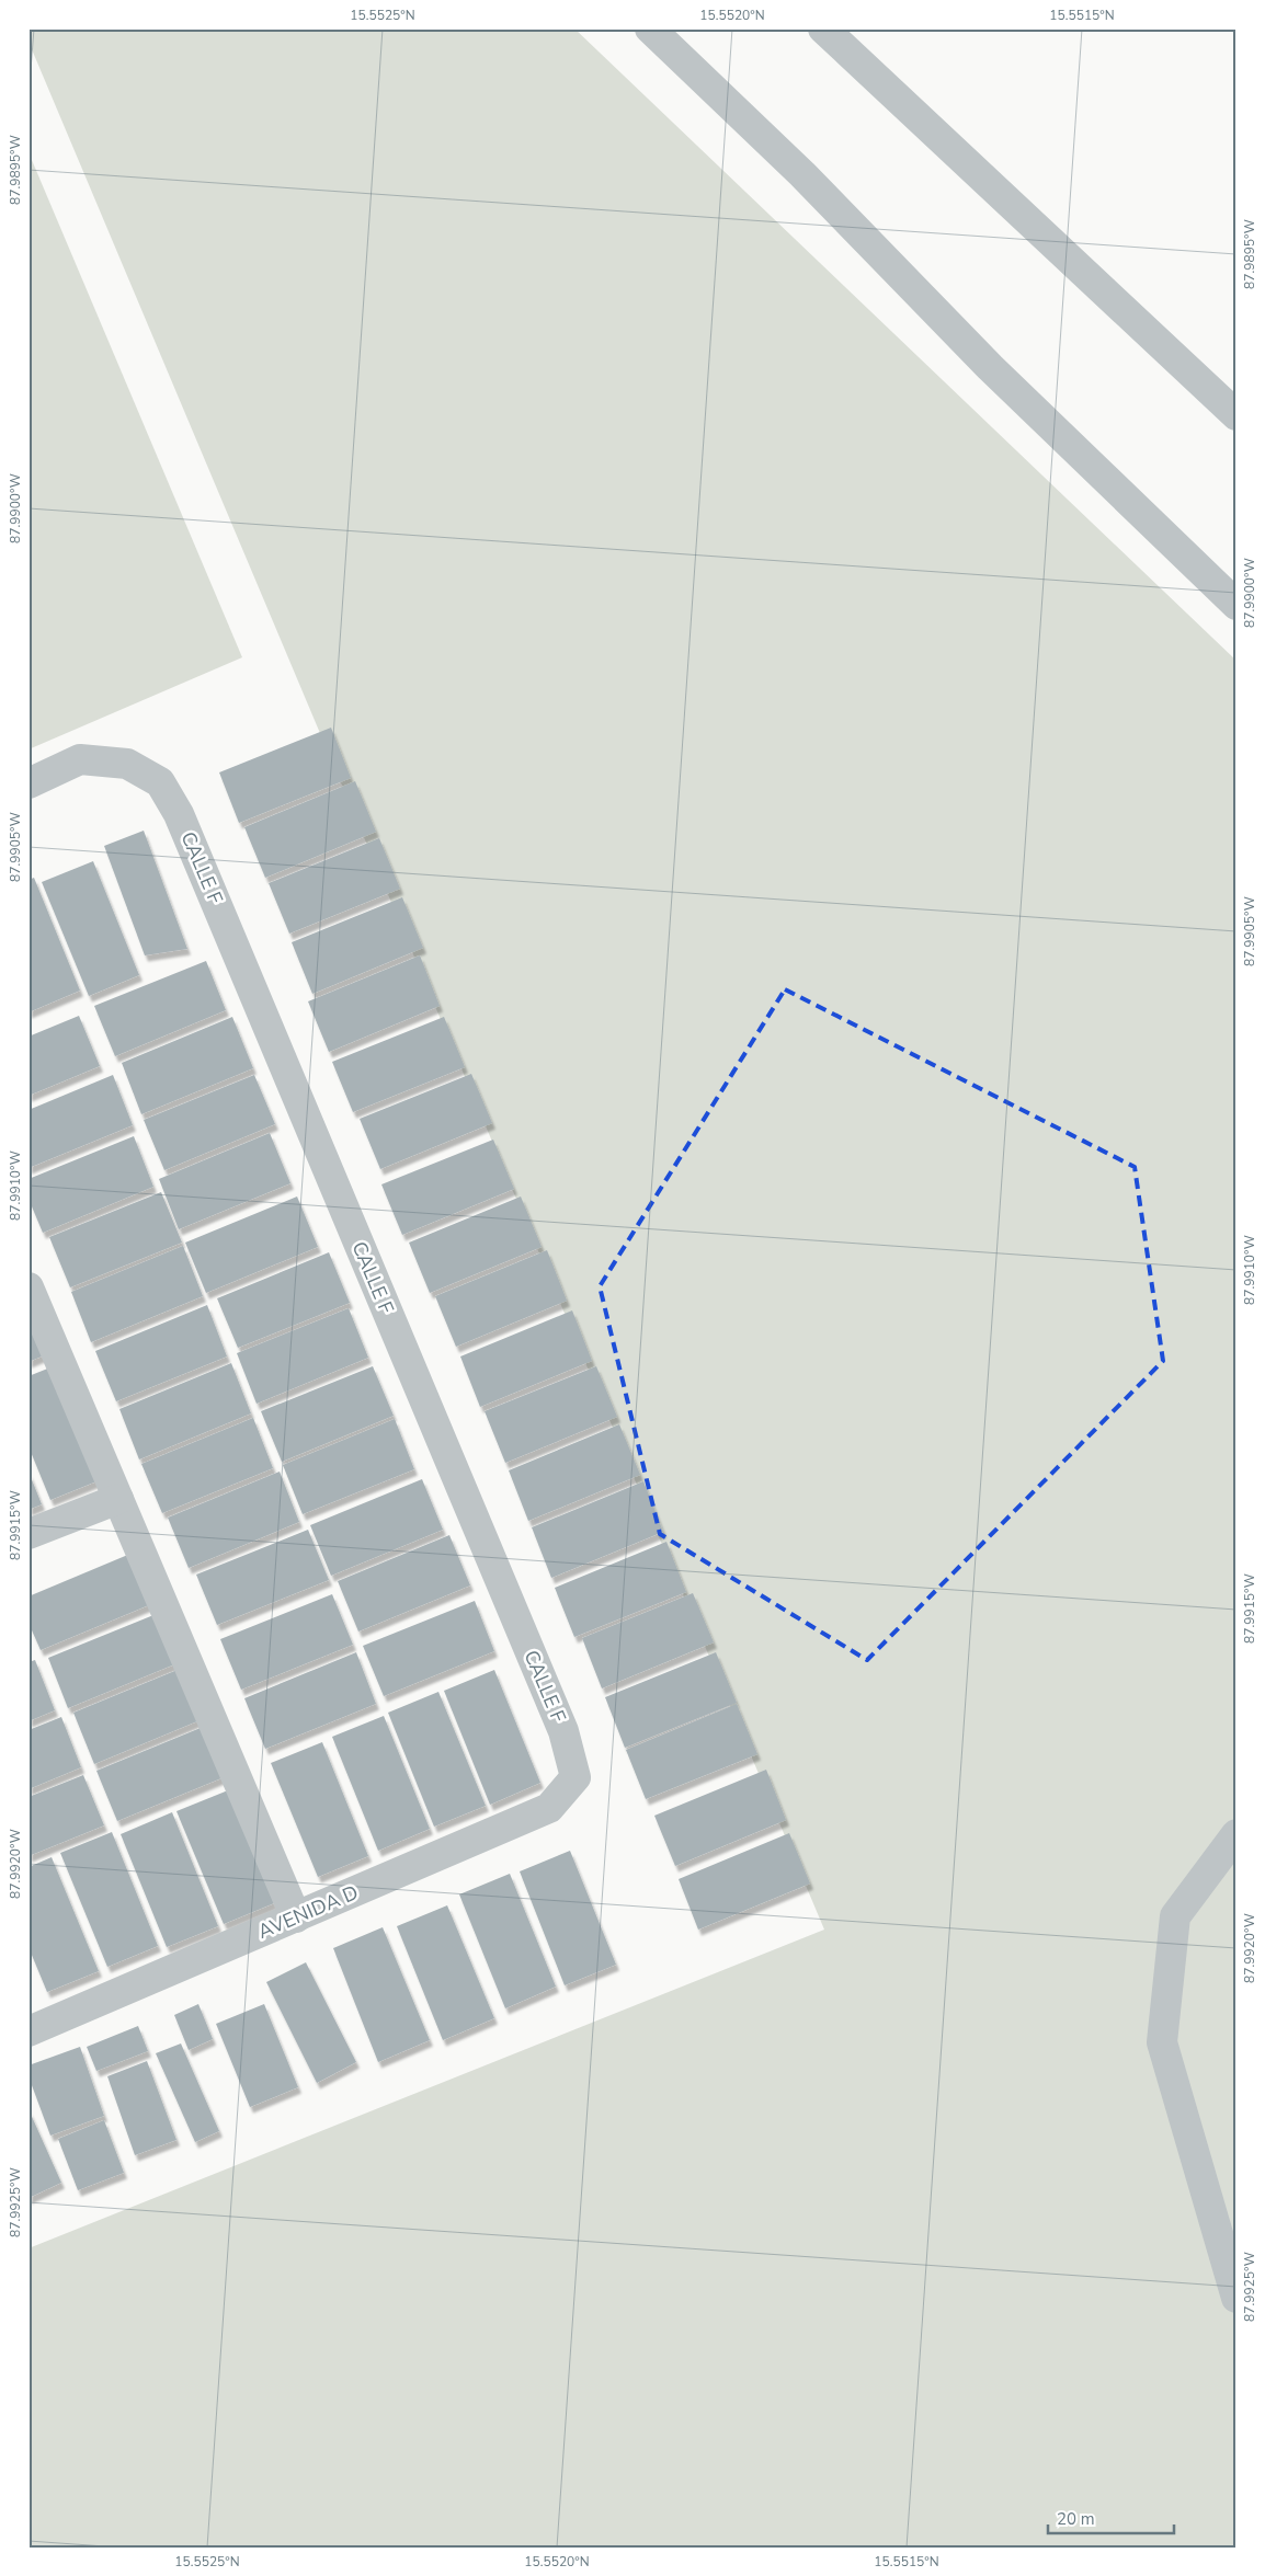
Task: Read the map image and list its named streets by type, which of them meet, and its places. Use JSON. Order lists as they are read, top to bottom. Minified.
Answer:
{"streets":{"street":["CALLE F","AVENIDA D"]},"crossings":[["CALLE F","AVENIDA D"]],"scale_bar":"20 m","coordinates":["15.5525°N","15.5520°N","15.5515°N","87.9895°W","87.9900°W","87.9905°W","87.9910°W","87.9915°W","87.9920°W","87.9925°W"]}
